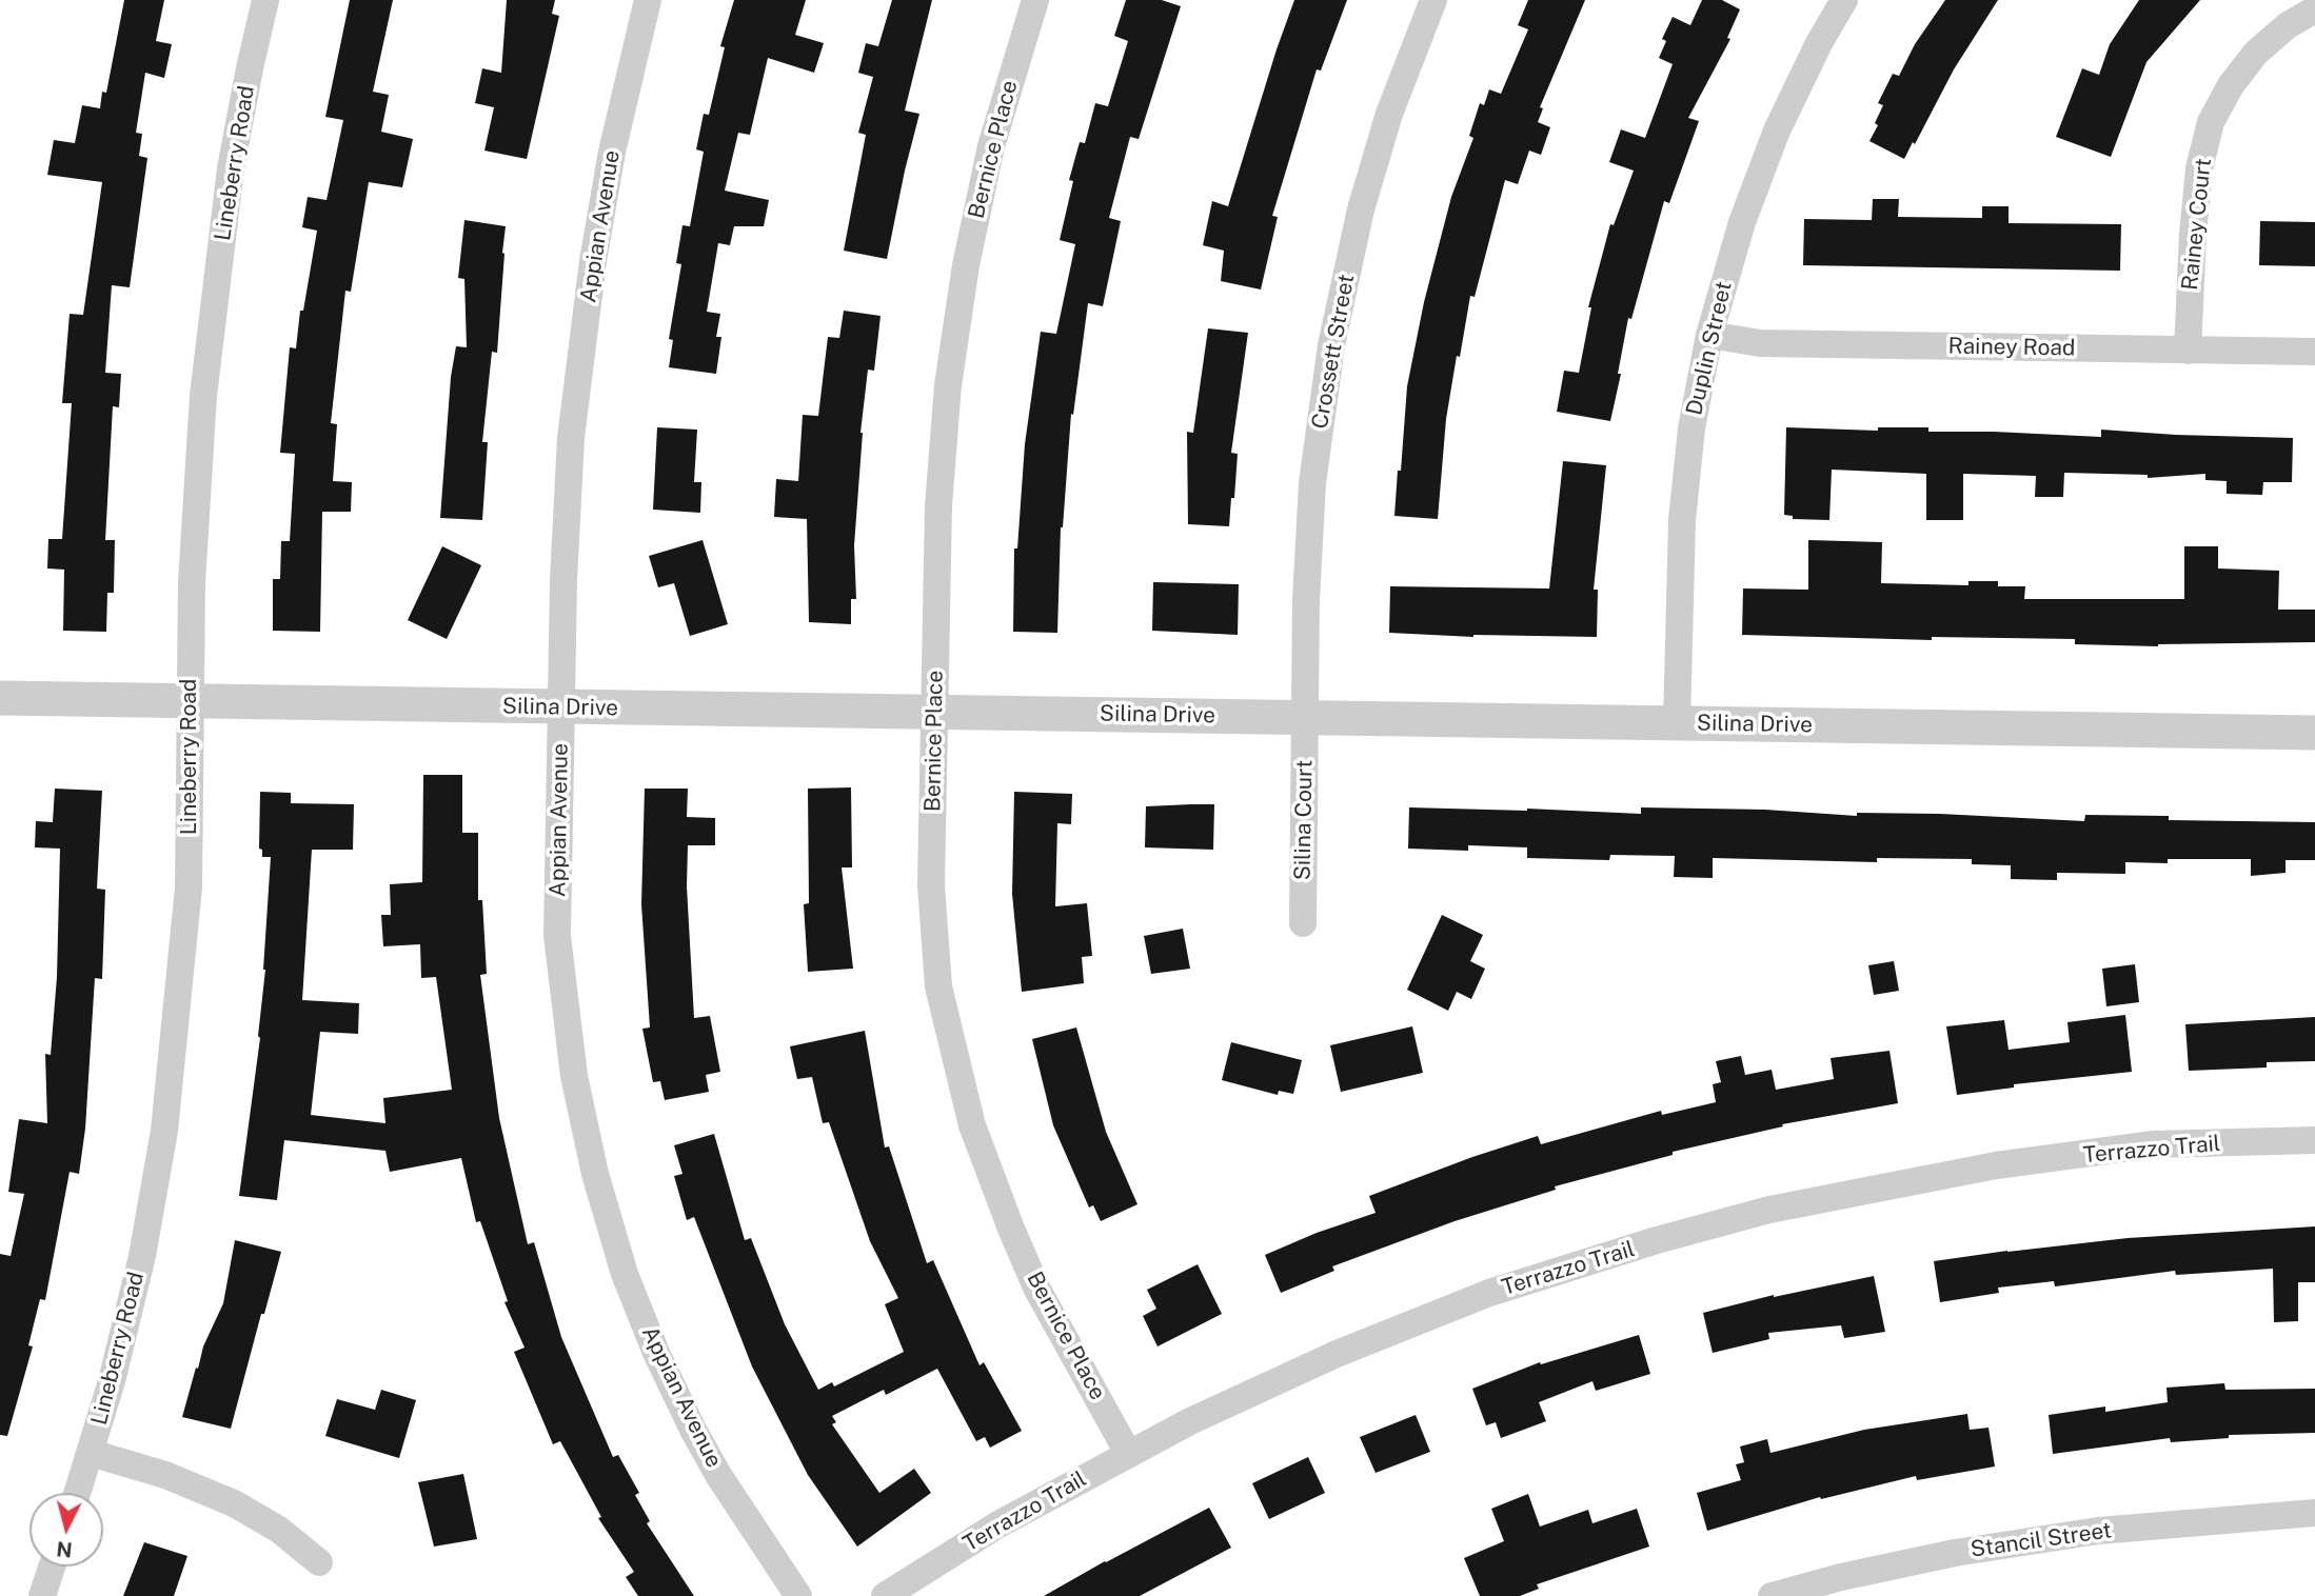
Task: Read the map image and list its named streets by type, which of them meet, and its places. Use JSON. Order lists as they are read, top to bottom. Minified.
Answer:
{"streets":{"street":["Bernice Place","Lineberry Road","Rainey Court","Appian Avenue","Rainey Road","Duplin Street","Crossett Street","Silina Drive","Silina Court","Terrazzo Trail","Stancil Street"]},"crossings":[["Bernice Place","Silina Drive"],["Bernice Place","Terrazzo Trail"],["Lineberry Road","Silina Drive"],["Rainey Court","Rainey Road"],["Appian Avenue","Silina Drive"],["Rainey Road","Duplin Street"],["Duplin Street","Silina Drive"],["Crossett Street","Silina Drive"],["Crossett Street","Silina Court"],["Silina Drive","Silina Court"]],"north":"bottom"}
